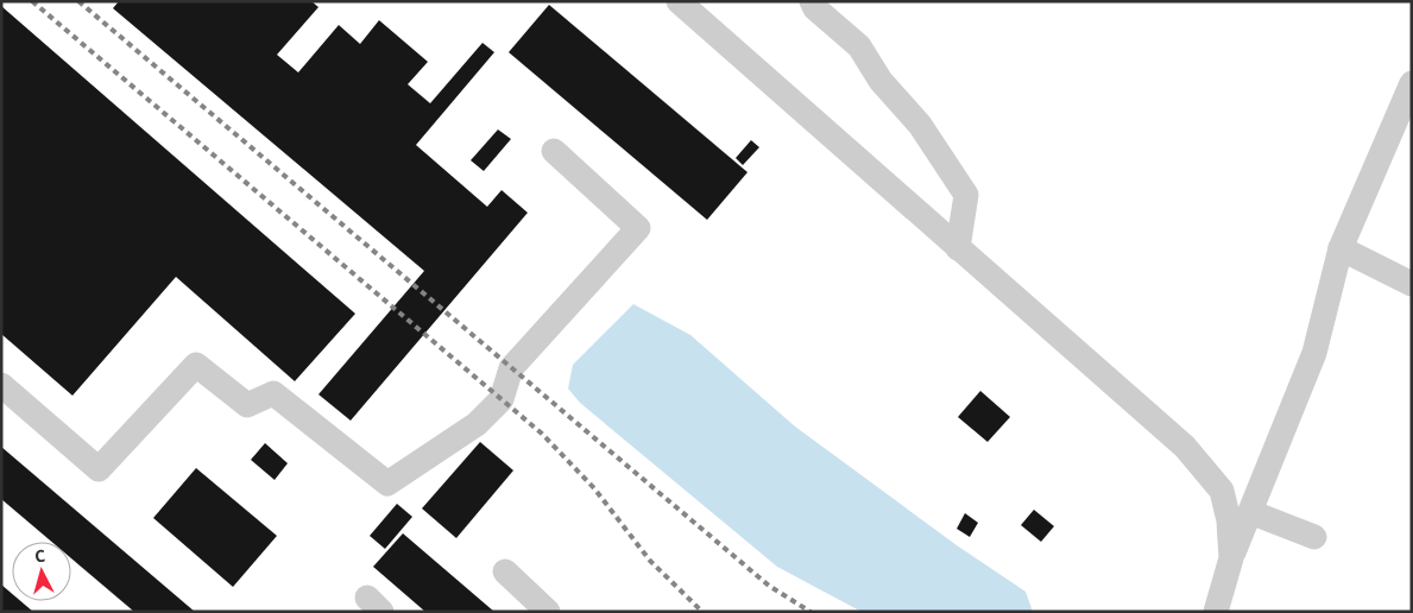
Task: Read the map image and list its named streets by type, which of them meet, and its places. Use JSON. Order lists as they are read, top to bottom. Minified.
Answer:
{"north":"top"}
